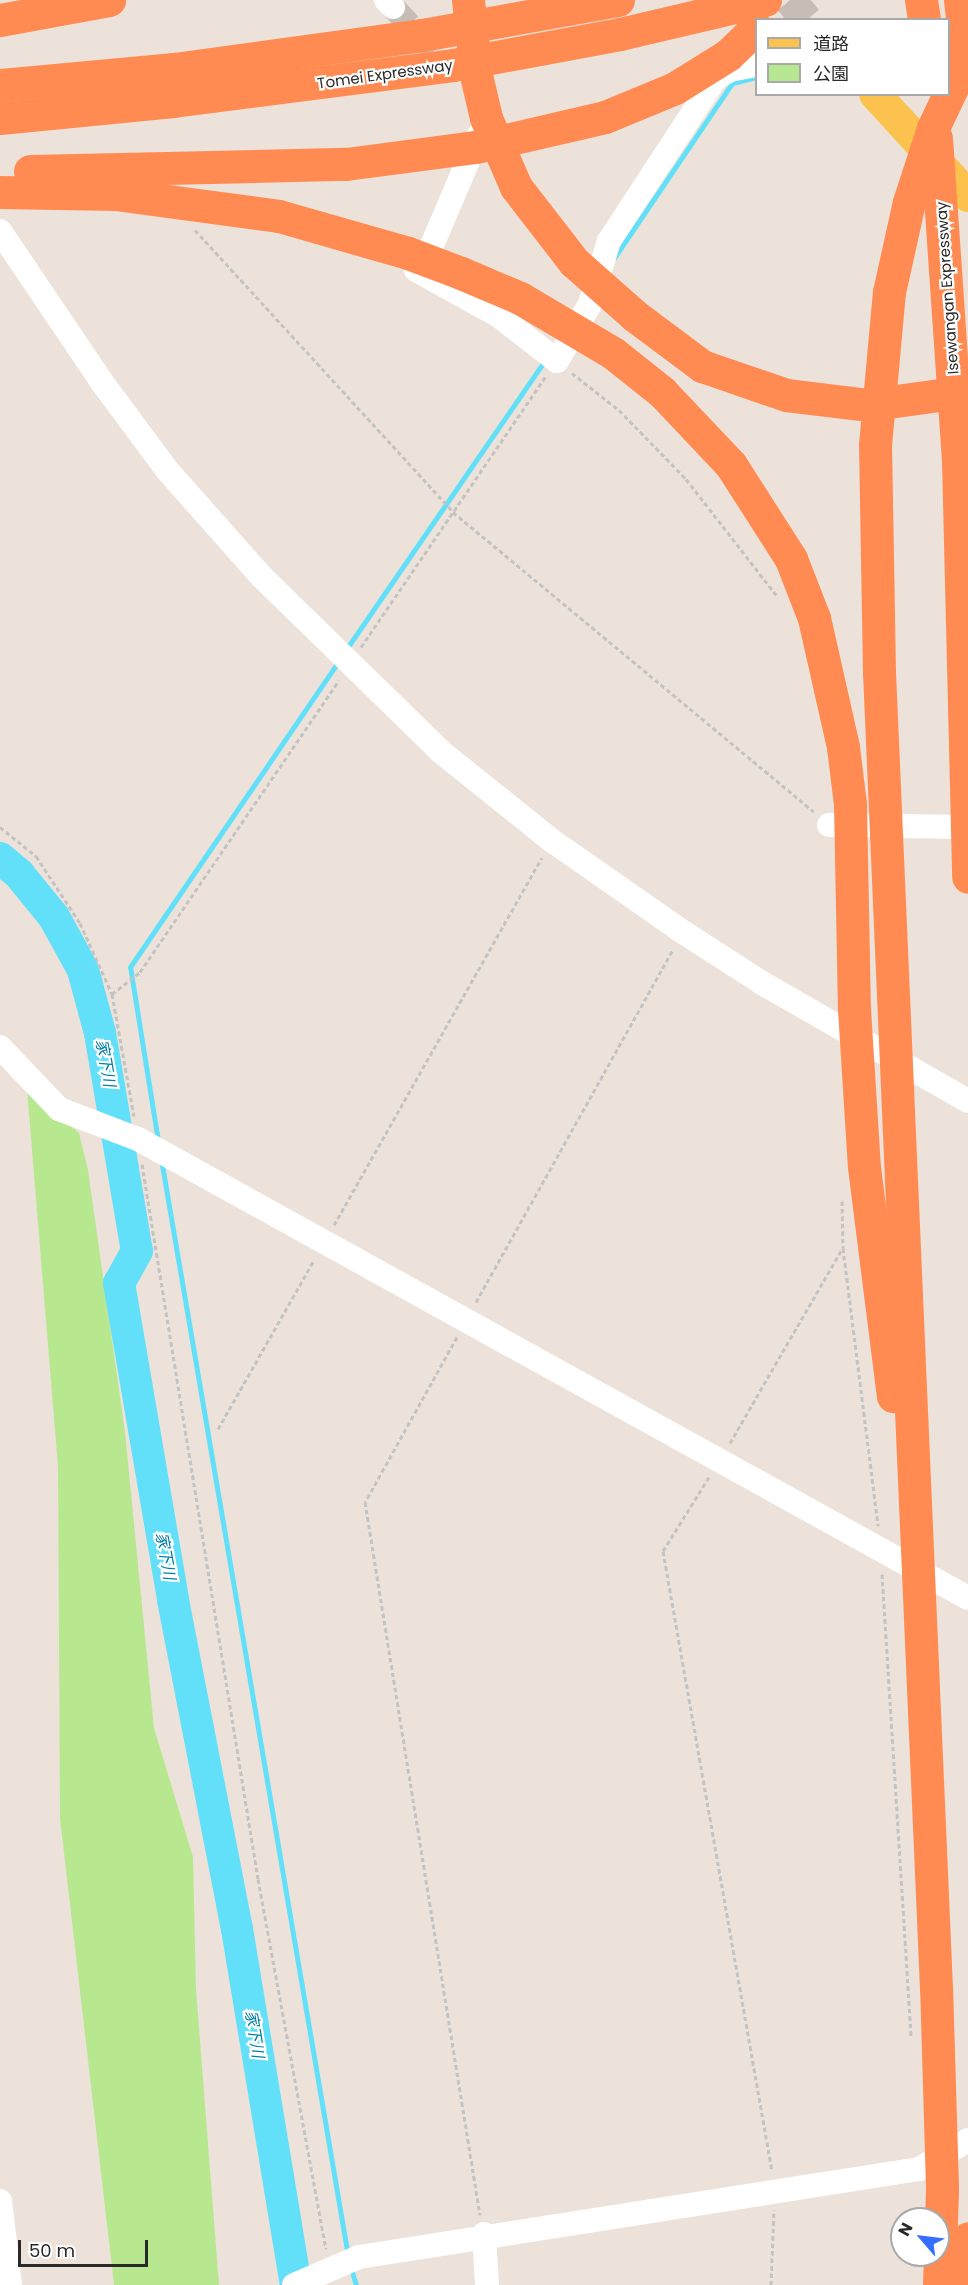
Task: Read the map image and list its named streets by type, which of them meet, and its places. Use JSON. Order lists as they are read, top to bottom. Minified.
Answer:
{"streets":{"highway":["Tomei Expressway","Isewangan Expressway"]},"water":["家下川"],"legend":["道路","公園"],"scale_bar":"50 m","north":"top left"}
